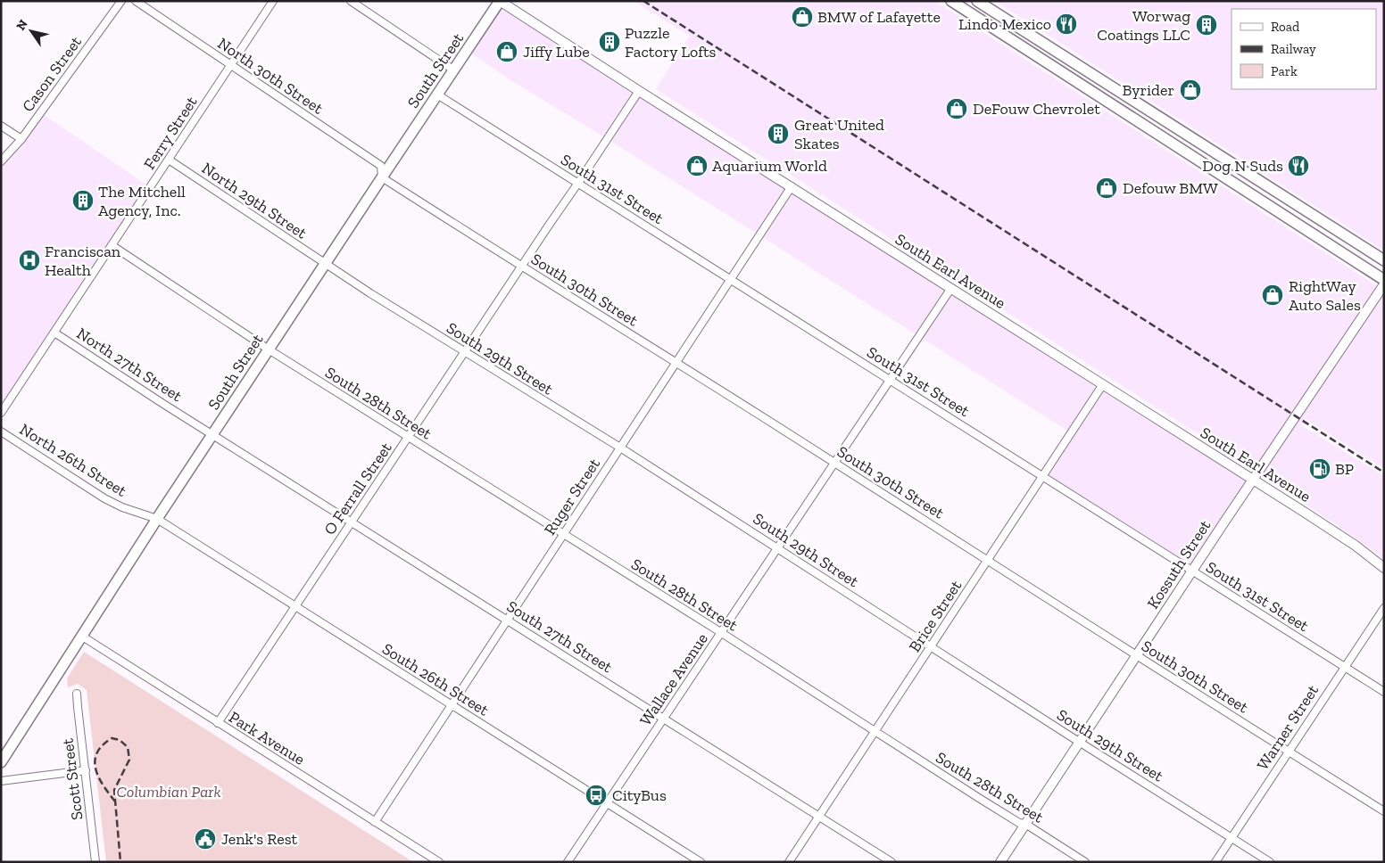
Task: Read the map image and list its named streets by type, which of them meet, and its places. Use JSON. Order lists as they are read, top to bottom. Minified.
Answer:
{"streets":{"main road":["South Street"],"street":["Cason Street","North 30th Street","Ferry Street","South 31st Street","North 29th Street","South Earl Avenue","South 30th Street","South 29th Street","North 27th Street","South 28th Street","North 26th Street","O Ferrall Street","Ruger Street","Kossuth Street","Brice Street","South 27th Street","South 26th Street","Wallace Avenue","Warner Street","Park Avenue","Scott Street"]},"crossings":[["South Street","North 30th Street"],["South Street","South 31st Street"],["South Street","North 29th Street"],["South Street","South Earl Avenue"],["South Street","South 30th Street"],["South Street","South 29th Street"],["South Street","North 27th Street"],["South Street","South 28th Street"],["South Street","North 26th Street"],["South Street","South 27th Street"],["South Street","South 26th Street"],["South Street","Park Avenue"],["North 30th Street","Ferry Street"],["North 30th Street","South 30th Street"],["Ferry Street","North 29th Street"],["Ferry Street","North 27th Street"],["Ferry Street","South 28th Street"],["South 31st Street","O Ferrall Street"],["South 31st Street","Ruger Street"],["South 31st Street","Kossuth Street"],["South 31st Street","Brice Street"],["South 31st Street","Wallace Avenue"],["South 31st Street","Warner Street"],["North 29th Street","South 29th Street"],["South Earl Avenue","O Ferrall Street"],["South Earl Avenue","Ruger Street"],["South Earl Avenue","Kossuth Street"],["South Earl Avenue","Brice Street"],["South Earl Avenue","Wallace Avenue"],["South 30th Street","O Ferrall Street"],["South 30th Street","Ruger Street"],["South 30th Street","Kossuth Street"],["South 30th Street","Brice Street"],["South 30th Street","Wallace Avenue"],["South 30th Street","Warner Street"],["South 29th Street","O Ferrall Street"],["South 29th Street","Ruger Street"],["South 29th Street","Kossuth Street"],["South 29th Street","Brice Street"],["South 29th Street","Wallace Avenue"],["South 29th Street","Warner Street"],["North 27th Street","South 27th Street"],["South 28th Street","O Ferrall Street"],["South 28th Street","Ruger Street"],["South 28th Street","Kossuth Street"],["South 28th Street","Brice Street"],["South 28th Street","Wallace Avenue"],["North 26th Street","South 26th Street"],["O Ferrall Street","South 27th Street"],["O Ferrall Street","South 26th Street"],["O Ferrall Street","Park Avenue"],["Ruger Street","South 27th Street"],["Ruger Street","South 26th Street"],["Ruger Street","Park Avenue"],["Brice Street","South 27th Street"],["South 27th Street","Wallace Avenue"],["South 26th Street","Wallace Avenue"]],"parks":["Columbian Park"],"places":{"shop":["BMW of Lafayette","Jiffy Lube","Byrider","DeFouw Chevrolet","Aquarium World","Defouw BMW","RightWay Auto Sales"],"restaurant":["Lindo Mexico","Dog N Suds"],"building":["Worwag Coatings LLC","Puzzle Factory Lofts","Great United Skates","The Mitchell Agency, Inc."],"hospital":["Franciscan Health"],"fuel station":["BP"],"bus stop":["CityBus"],"public building":["Jenk's Rest"]},"legend":["Road","Railway","Park"],"north":"top left"}
